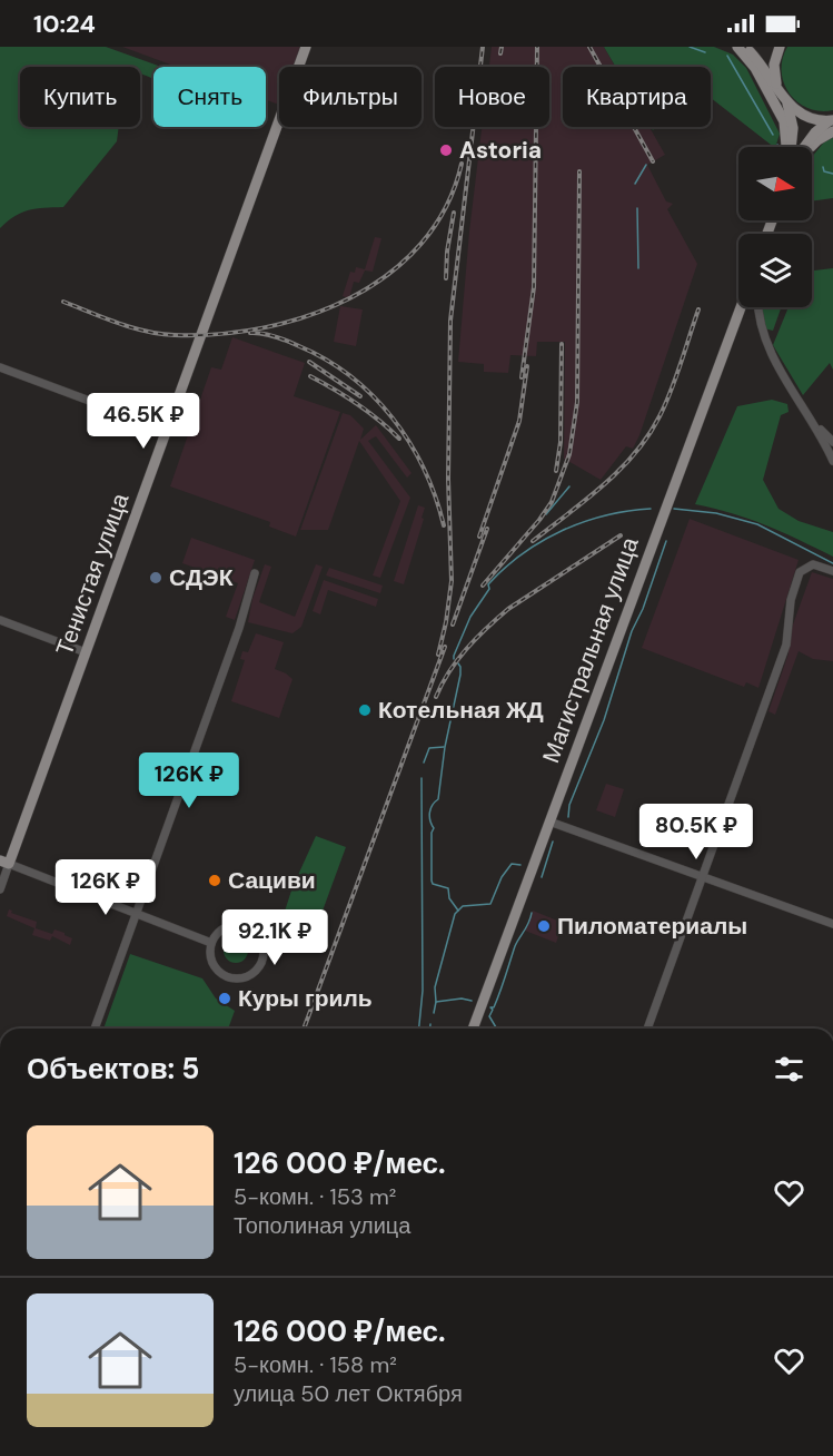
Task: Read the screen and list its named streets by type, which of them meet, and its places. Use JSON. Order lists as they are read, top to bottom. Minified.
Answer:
{"streets":{"main road":["Тенистая улица","Магистральная улица"]},"places":["Astoria","СДЭК","Котельная ЖД","Сациви","Пиломатериалы","Куры гриль"],"north":"right","page":{"status":"10:24","chip":["Купить","Снять","Фильтры","Новое","Квартира"],"price":["46.5K ₽","126K ₽","80.5K ₽","126K ₽","92.1K ₽"],"heading":"Объектов: 5","list":[{"name":"126 000 ₽/мес.","note":"5-комн. · 153 m² · Тополиная улица"},{"name":"126 000 ₽/мес.","note":"5-комн. · 158 m² · улица 50 лет Октября"}]}}
